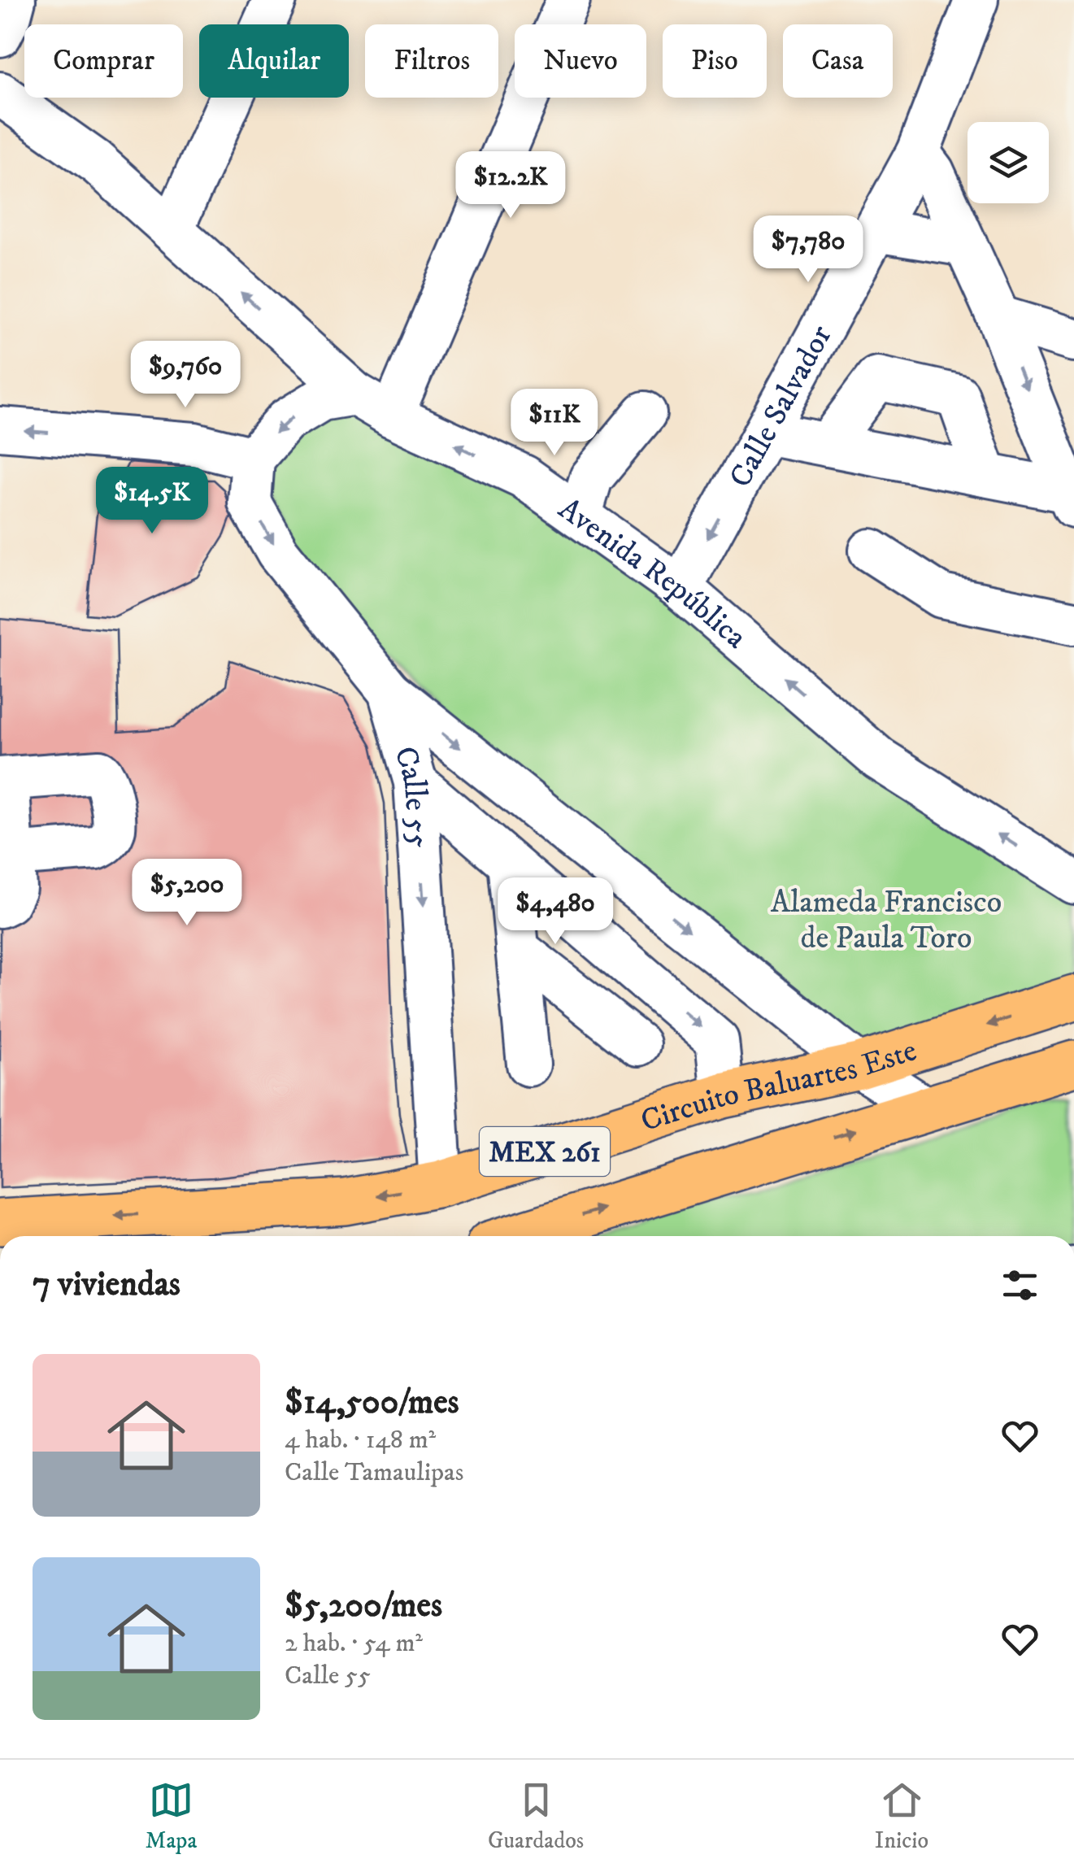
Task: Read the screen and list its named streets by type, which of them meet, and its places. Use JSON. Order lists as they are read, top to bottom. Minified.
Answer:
{"streets":{"main road":["Circuito Baluartes Este","MEX 261"],"street":["Calle Salvador","Avenida República","Calle 55"]},"crossings":[["Calle Salvador","Avenida República"],["Calle 55","Circuito Baluartes Este"]],"parks":["Alameda Francisco de Paula Toro"],"page":{"chip":["Comprar","Alquilar","Filtros","Nuevo","Piso","Casa"],"price":["$12.2K","$7,780","$9,760","$11K","$14.5K","$5,200","$4,480"],"heading":"7 viviendas","list":[{"name":"$14,500/mes","note":"4 hab. · 148 m² · Calle Tamaulipas"},{"name":"$5,200/mes","note":"2 hab. · 54 m² · Calle 55"}],"tabs":["Mapa","Guardados","Inicio"]}}
